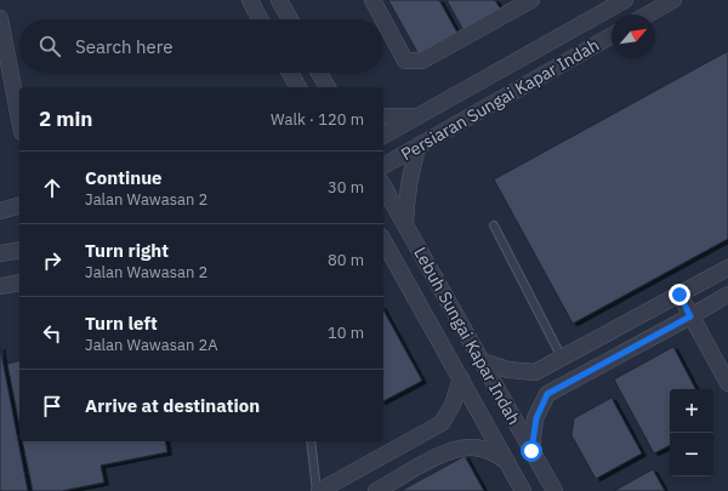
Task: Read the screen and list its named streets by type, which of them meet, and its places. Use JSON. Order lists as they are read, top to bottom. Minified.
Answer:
{"streets":{"street":["Persiaran Sungai Kapar Indah","Lebuh Sungai Kapar Indah"]},"north":"top right","page":{"search":"Search here","heading":["2 min","Walk · 120 m"],"list":[["Continue","Jalan Wawasan 2","30 m"],["Turn right","Jalan Wawasan 2","80 m"],["Turn left","Jalan Wawasan 2A","10 m"],"Arrive at destination"],"map_buttons":["+","−"]}}
